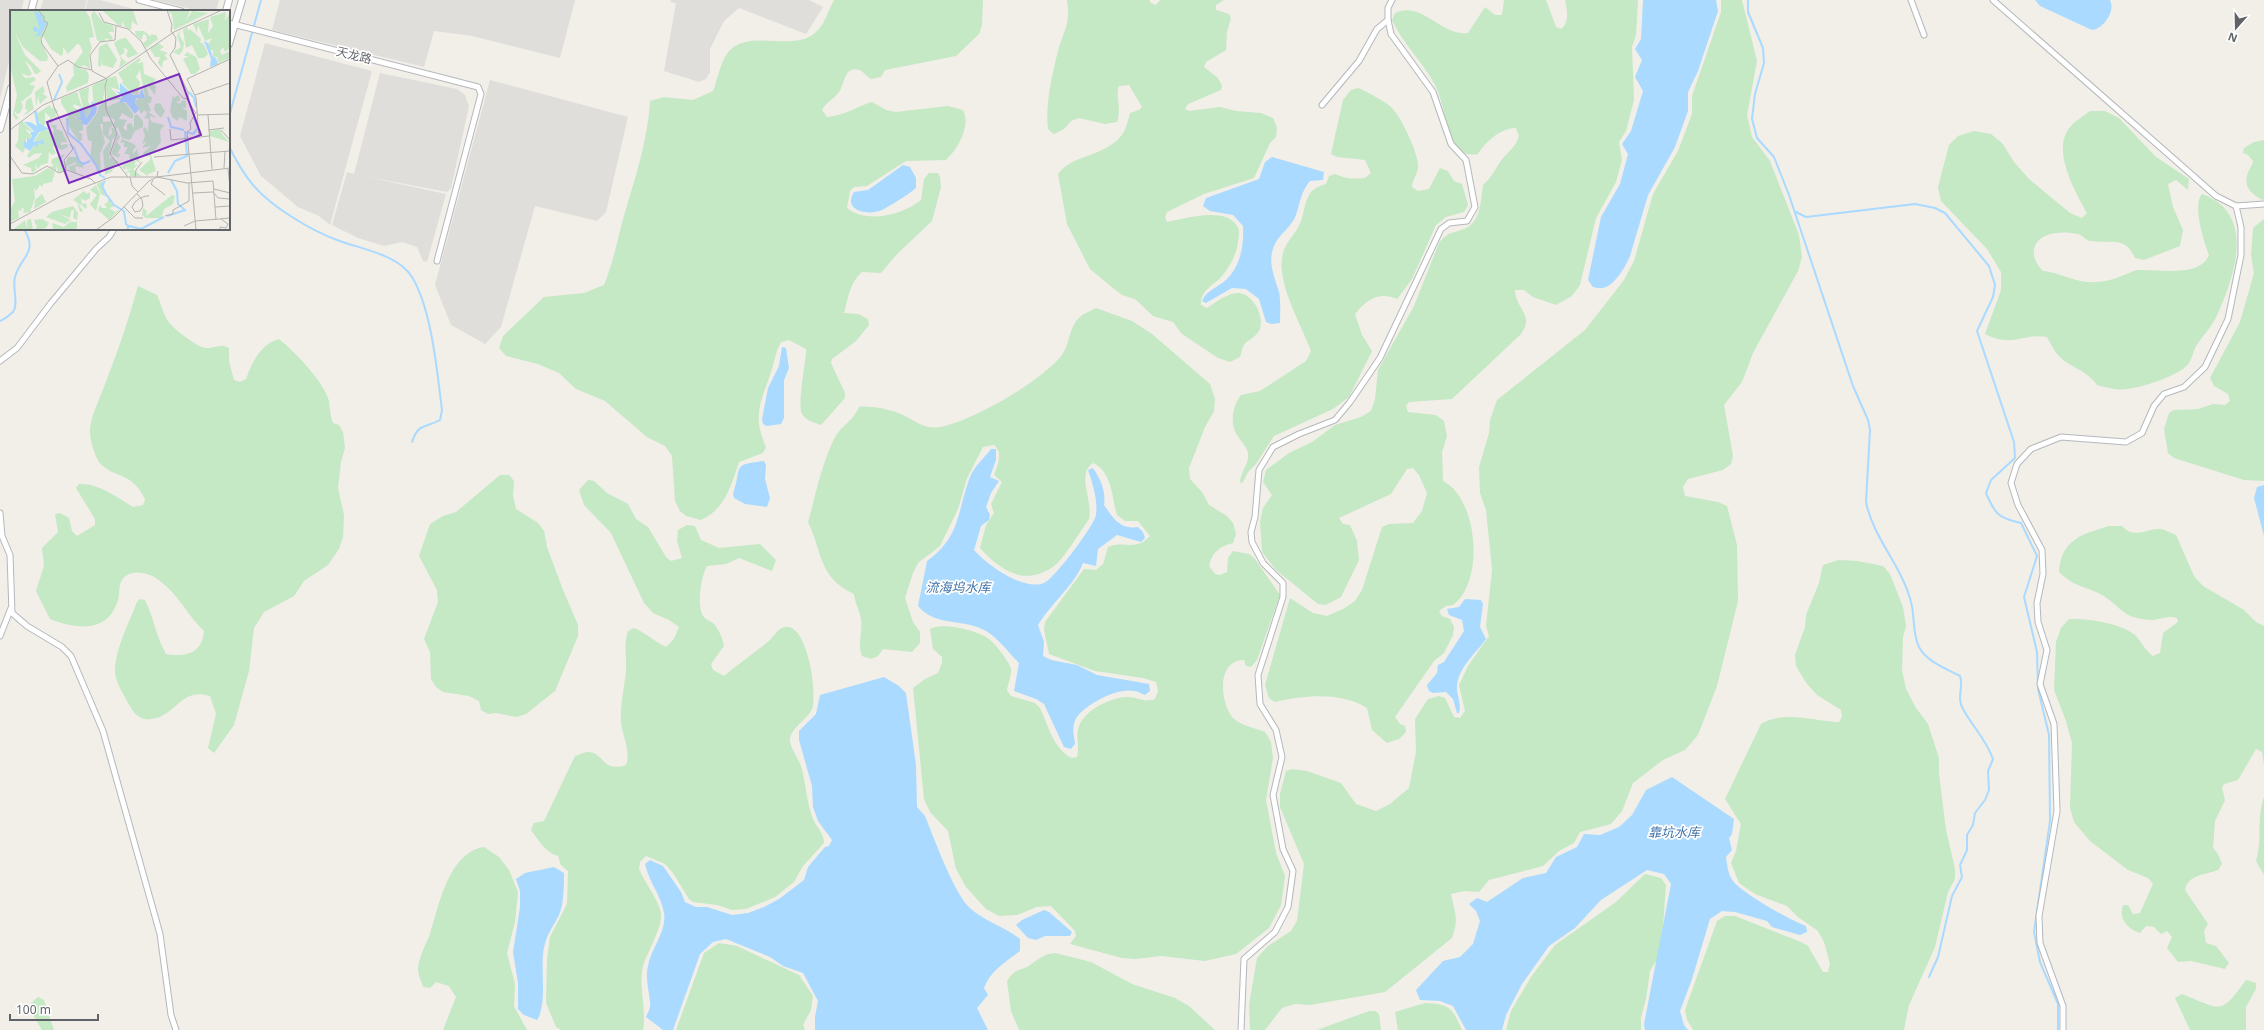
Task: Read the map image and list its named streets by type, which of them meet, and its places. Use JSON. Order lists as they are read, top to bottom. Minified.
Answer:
{"streets":{"street":["天龙路"]},"water":["流海坞水库","靠坑水库"],"scale_bar":"100 m","north":"bottom"}
